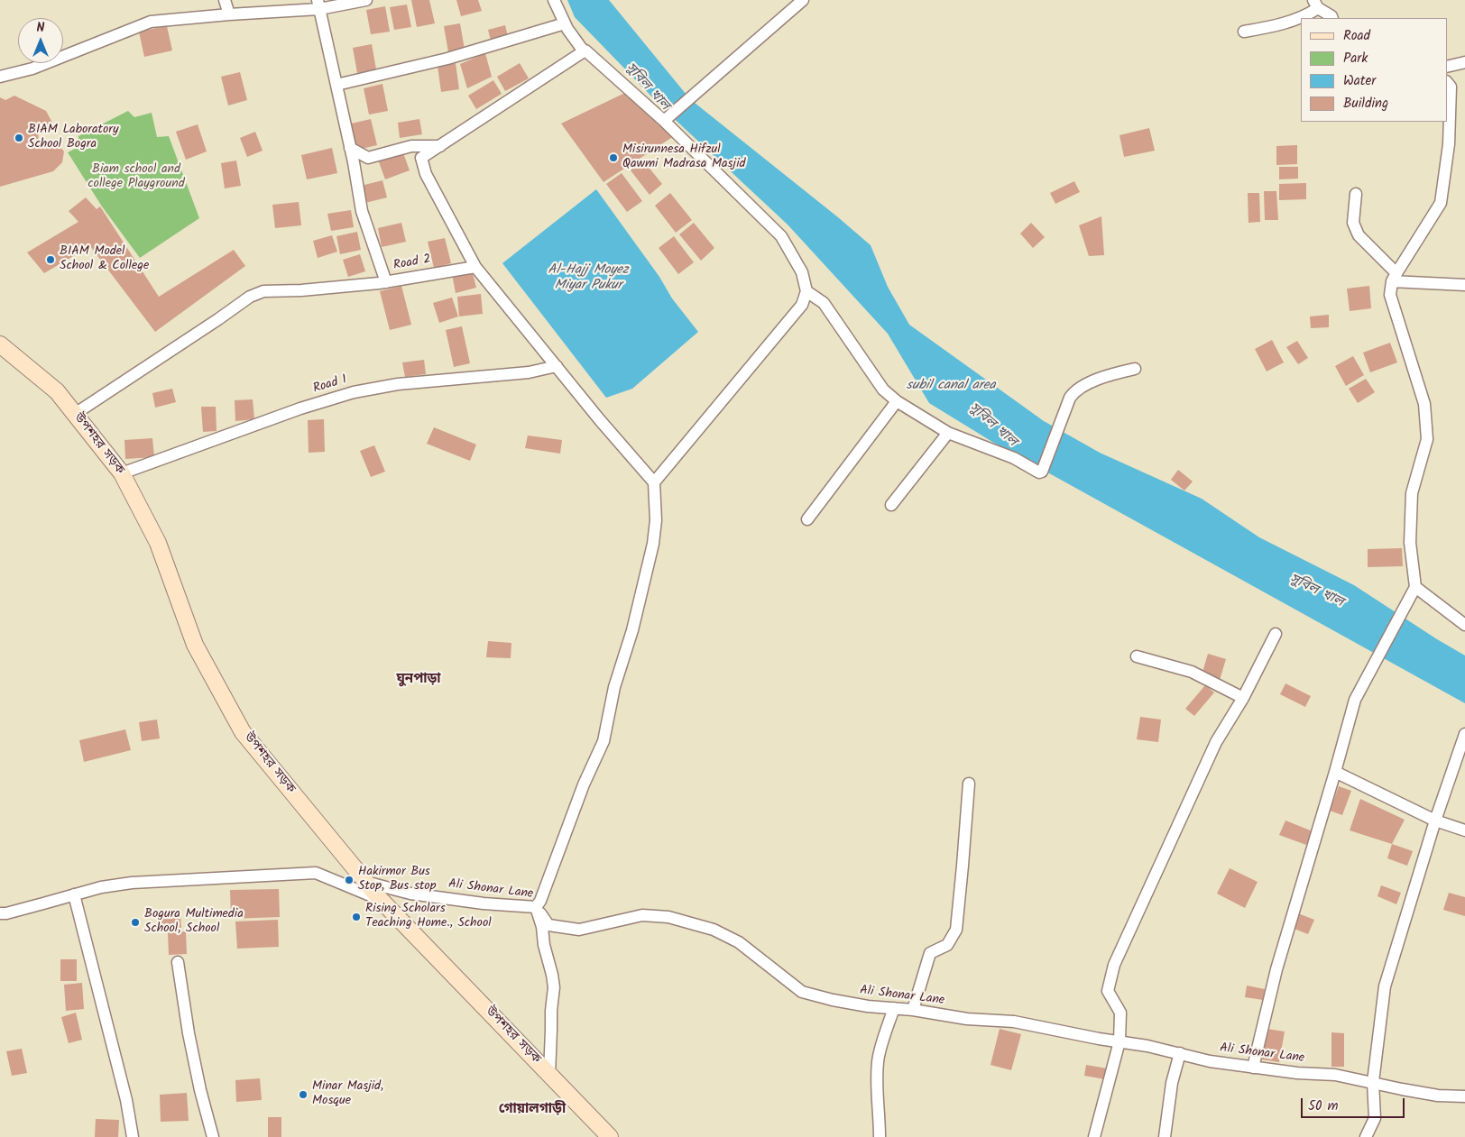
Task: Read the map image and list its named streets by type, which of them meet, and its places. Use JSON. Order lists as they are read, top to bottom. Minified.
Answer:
{"streets":{"main road":["উপশহর সড়ক"],"street":["Road 2","Road 1","Ali Shonar Lane"]},"crossings":[["Road 2","উপশহর সড়ক"],["Road 1","উপশহর সড়ক"],["উপশহর সড়ক","Ali Shonar Lane"]],"districts":["ঘুনপাড়া","গোয়ালগাড়ী"],"water":["সুবিল খাল","Al-Hajj Moyez Miyar Pukur","subil canal area"],"parks":["Biam school and college Playground"],"places":["BIAM Laboratory School Bogra","Misirunnesa Hifzul Qawmi Madrasa Masjid","BIAM Model School & College","Hakirmor Bus Stop, Bus stop","Rising Scholars Teaching Home., School","Bogura Multimedia School, School","Minar Masjid, Mosque"],"legend":["Road","Park","Water","Building"],"scale_bar":"50 m","north":"top"}
